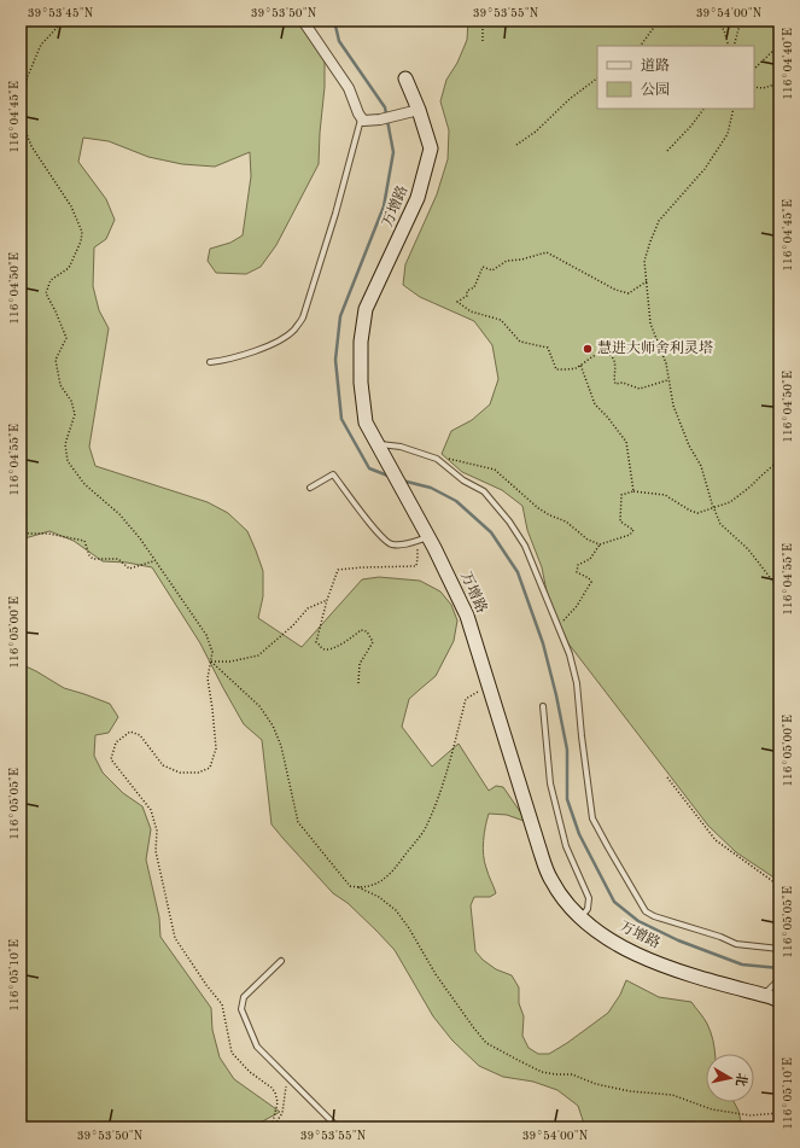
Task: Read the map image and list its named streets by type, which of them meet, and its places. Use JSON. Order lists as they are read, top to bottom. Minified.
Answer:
{"streets":{"street":["万增路"]},"places":["慧进大师舍利灵塔"],"legend":["道路","公园"],"north":"right","coordinates":["39°53'45\"N","39°53'50\"N","39°53'55\"N","39°54'00\"N","116°04'40\"E","116°04'45\"E","116°04'50\"E","116°04'55\"E","116°05'00\"E","116°05'05\"E","116°05'10\"E"]}
